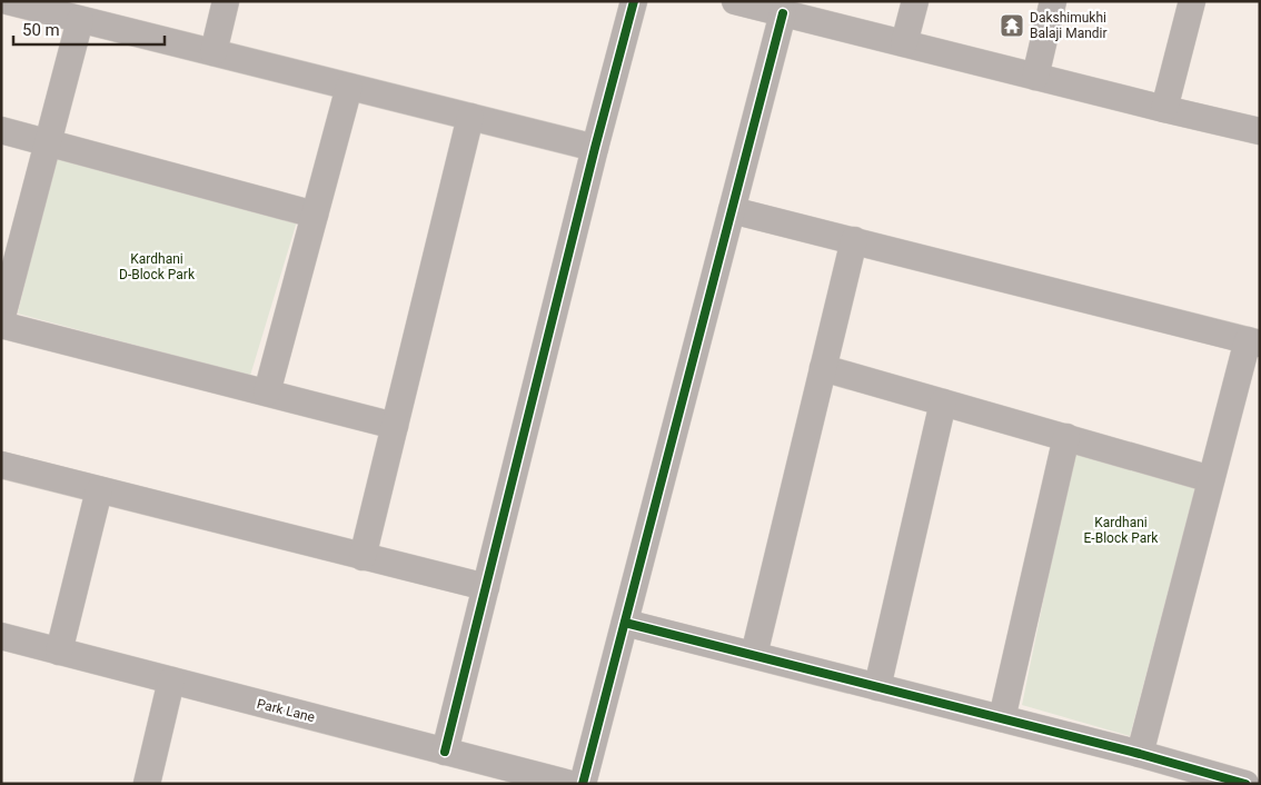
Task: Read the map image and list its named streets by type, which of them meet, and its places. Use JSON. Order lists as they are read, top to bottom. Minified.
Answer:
{"streets":{"street":["Park Lane"]},"parks":["Kardhani D-Block Park","Kardhani E-Block Park"],"places":{"temple":["Dakshimukhi Balaji Mandir"]},"scale_bar":"50 m"}
